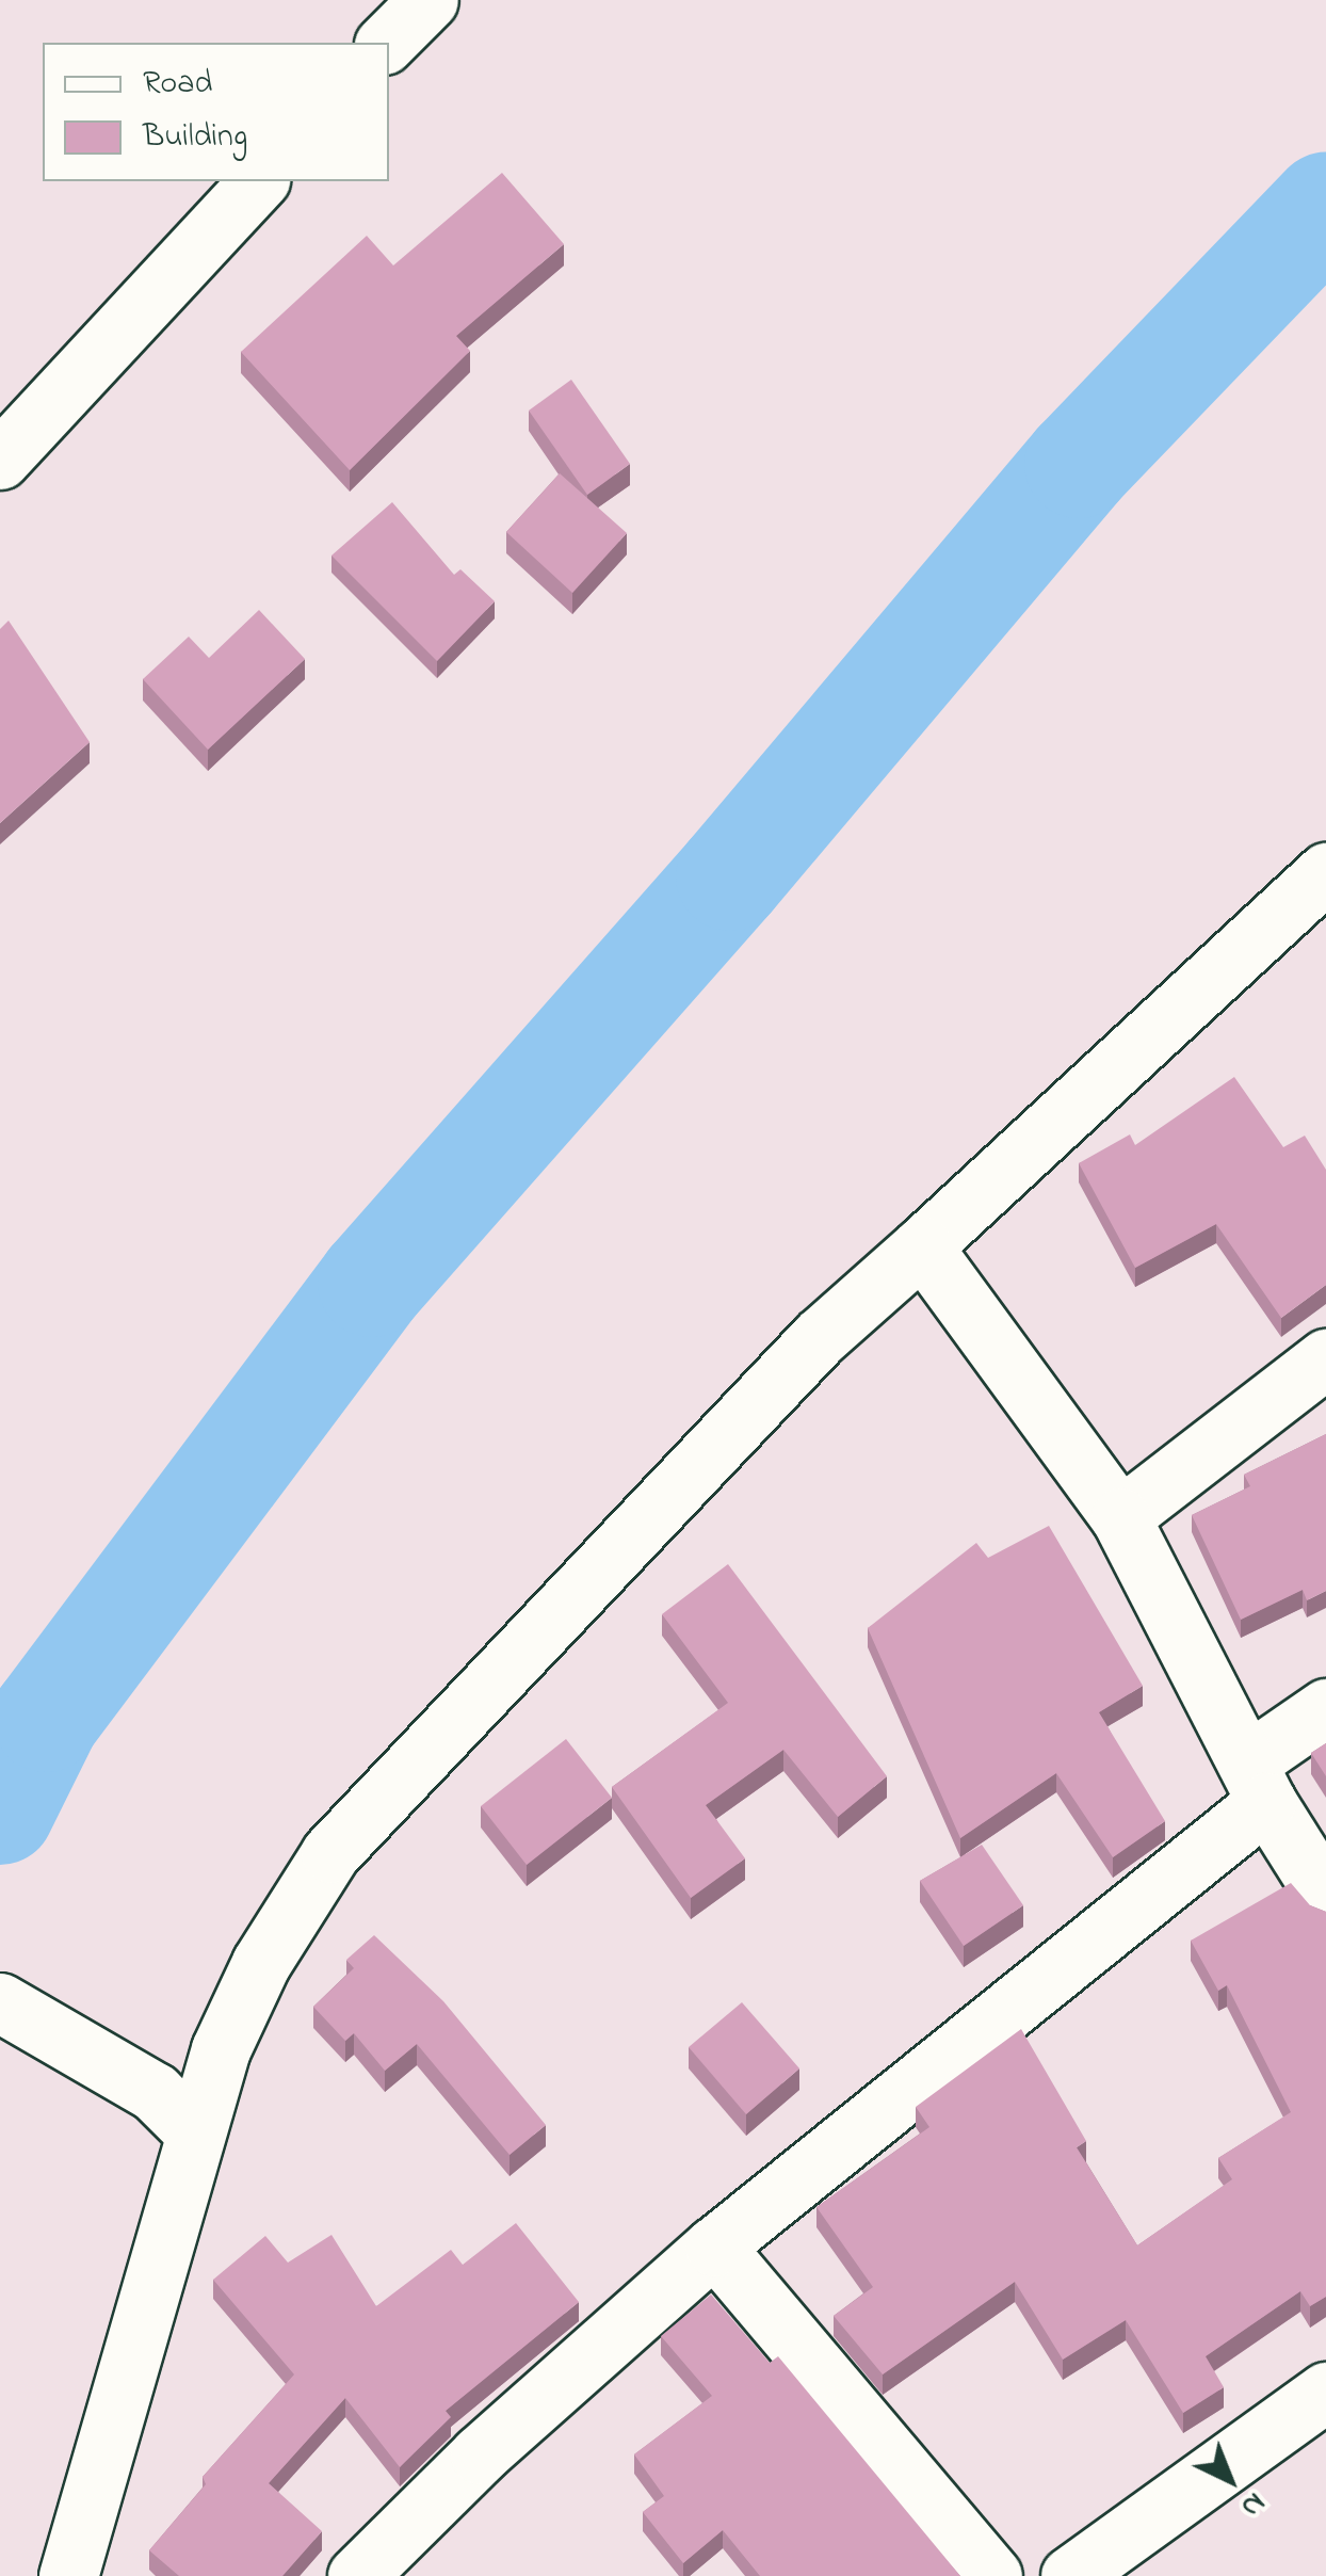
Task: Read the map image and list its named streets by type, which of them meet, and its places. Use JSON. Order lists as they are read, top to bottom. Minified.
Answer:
{"legend":["Road","Building"],"north":"bottom right"}
